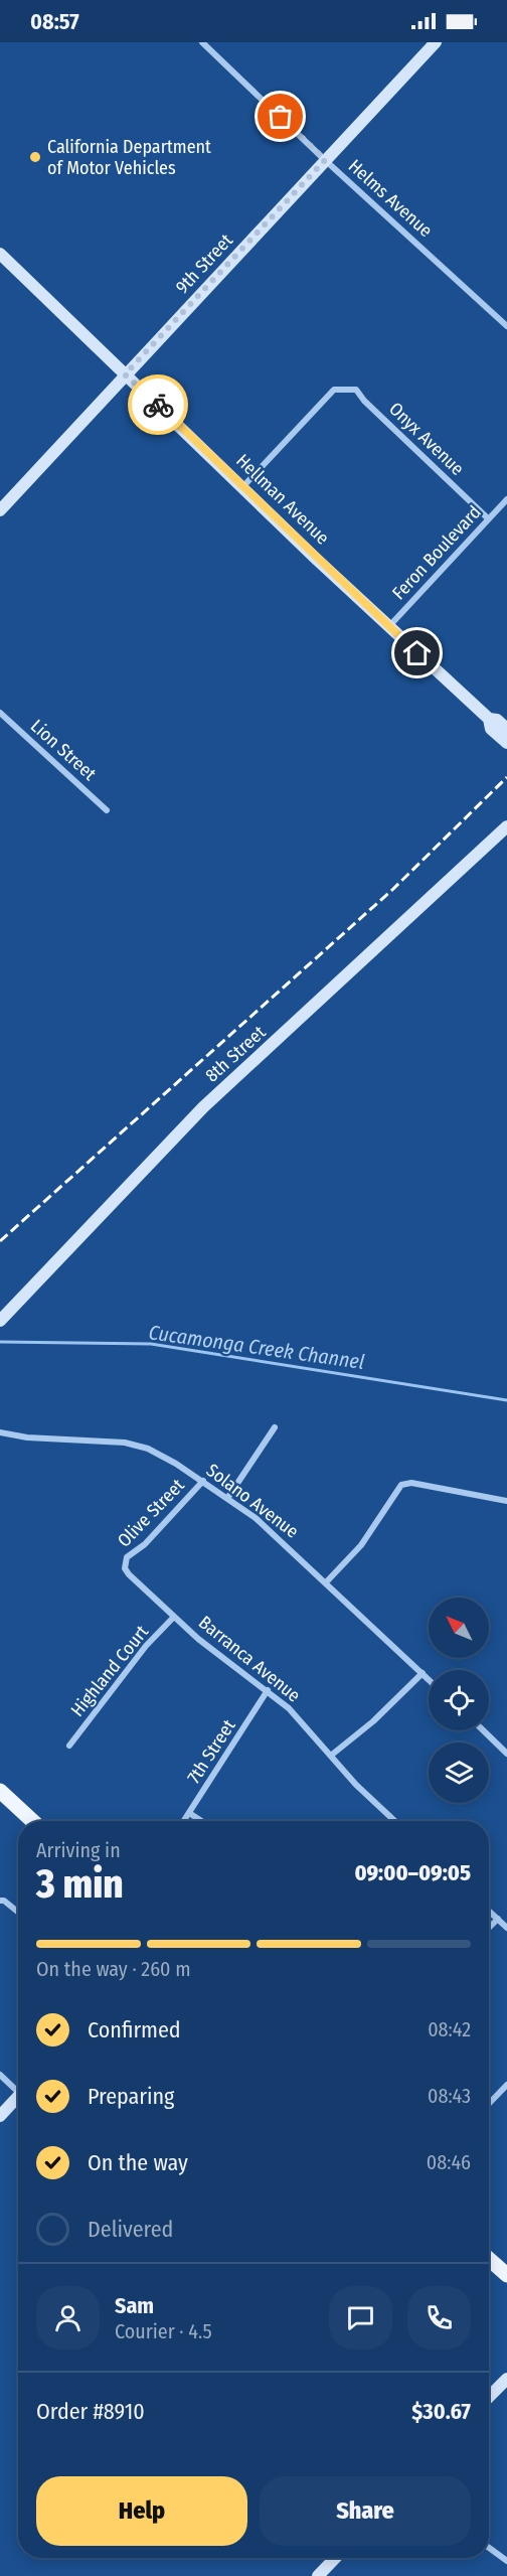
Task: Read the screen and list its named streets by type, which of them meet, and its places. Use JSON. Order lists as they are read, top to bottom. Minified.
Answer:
{"streets":{"street":["Helms Avenue","9th Street","Onyx Avenue","Hellman Avenue","Feron Boulevard","Lion Street","8th Street","Solano Avenue","Olive Street","Barranca Avenue","Highland Court","7th Street"]},"crossings":[["Helms Avenue","9th Street"],["9th Street","Hellman Avenue"],["Onyx Avenue","Hellman Avenue"],["Onyx Avenue","Feron Boulevard"],["Hellman Avenue","Feron Boulevard"],["Solano Avenue","Olive Street"],["Olive Street","Barranca Avenue"],["Barranca Avenue","Highland Court"],["Barranca Avenue","7th Street"]],"water":["Cucamonga Creek Channel"],"places":["California Department of Motor Vehicles"],"north":"top left","page":{"status":"08:57","heading":["3 min","Arriving in","09:00–09:05"],"panel":["Sam","Courier · 4.5","Order #8910","$30.67"],"bar":"On the way · 260 m","list":[["Confirmed","08:42"],["Preparing","08:43"],["On the way","08:46"],"Delivered"],"buttons":["Help","Share"]}}
